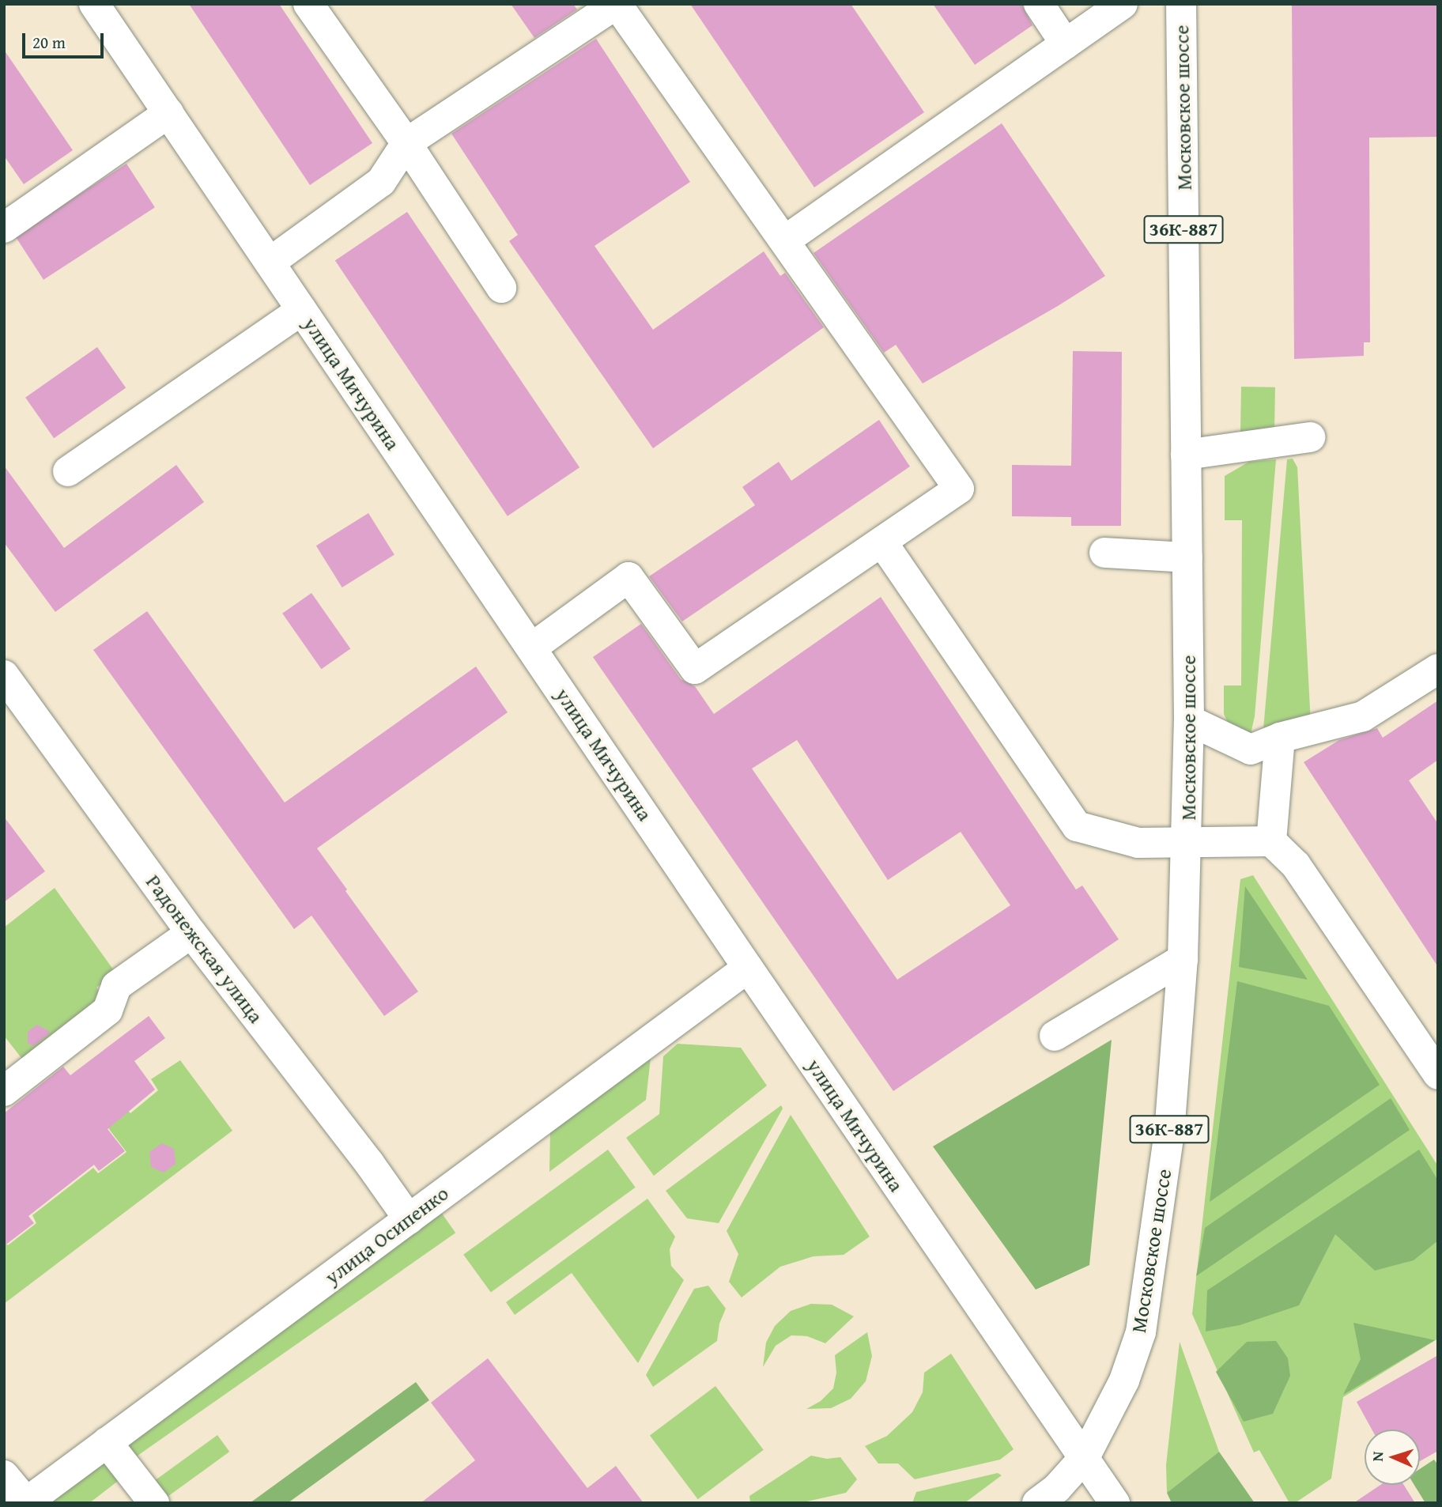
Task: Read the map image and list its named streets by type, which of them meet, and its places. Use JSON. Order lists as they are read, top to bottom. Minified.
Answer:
{"streets":{"main road":["Московское шоссе","36К-887","улица Мичурина","Радонежская улица","улица Осипенко"]},"crossings":[["Московское шоссе","улица Мичурина"],["улица Мичурина","улица Осипенко"],["Радонежская улица","улица Осипенко"]],"scale_bar":"20 m","north":"left"}
